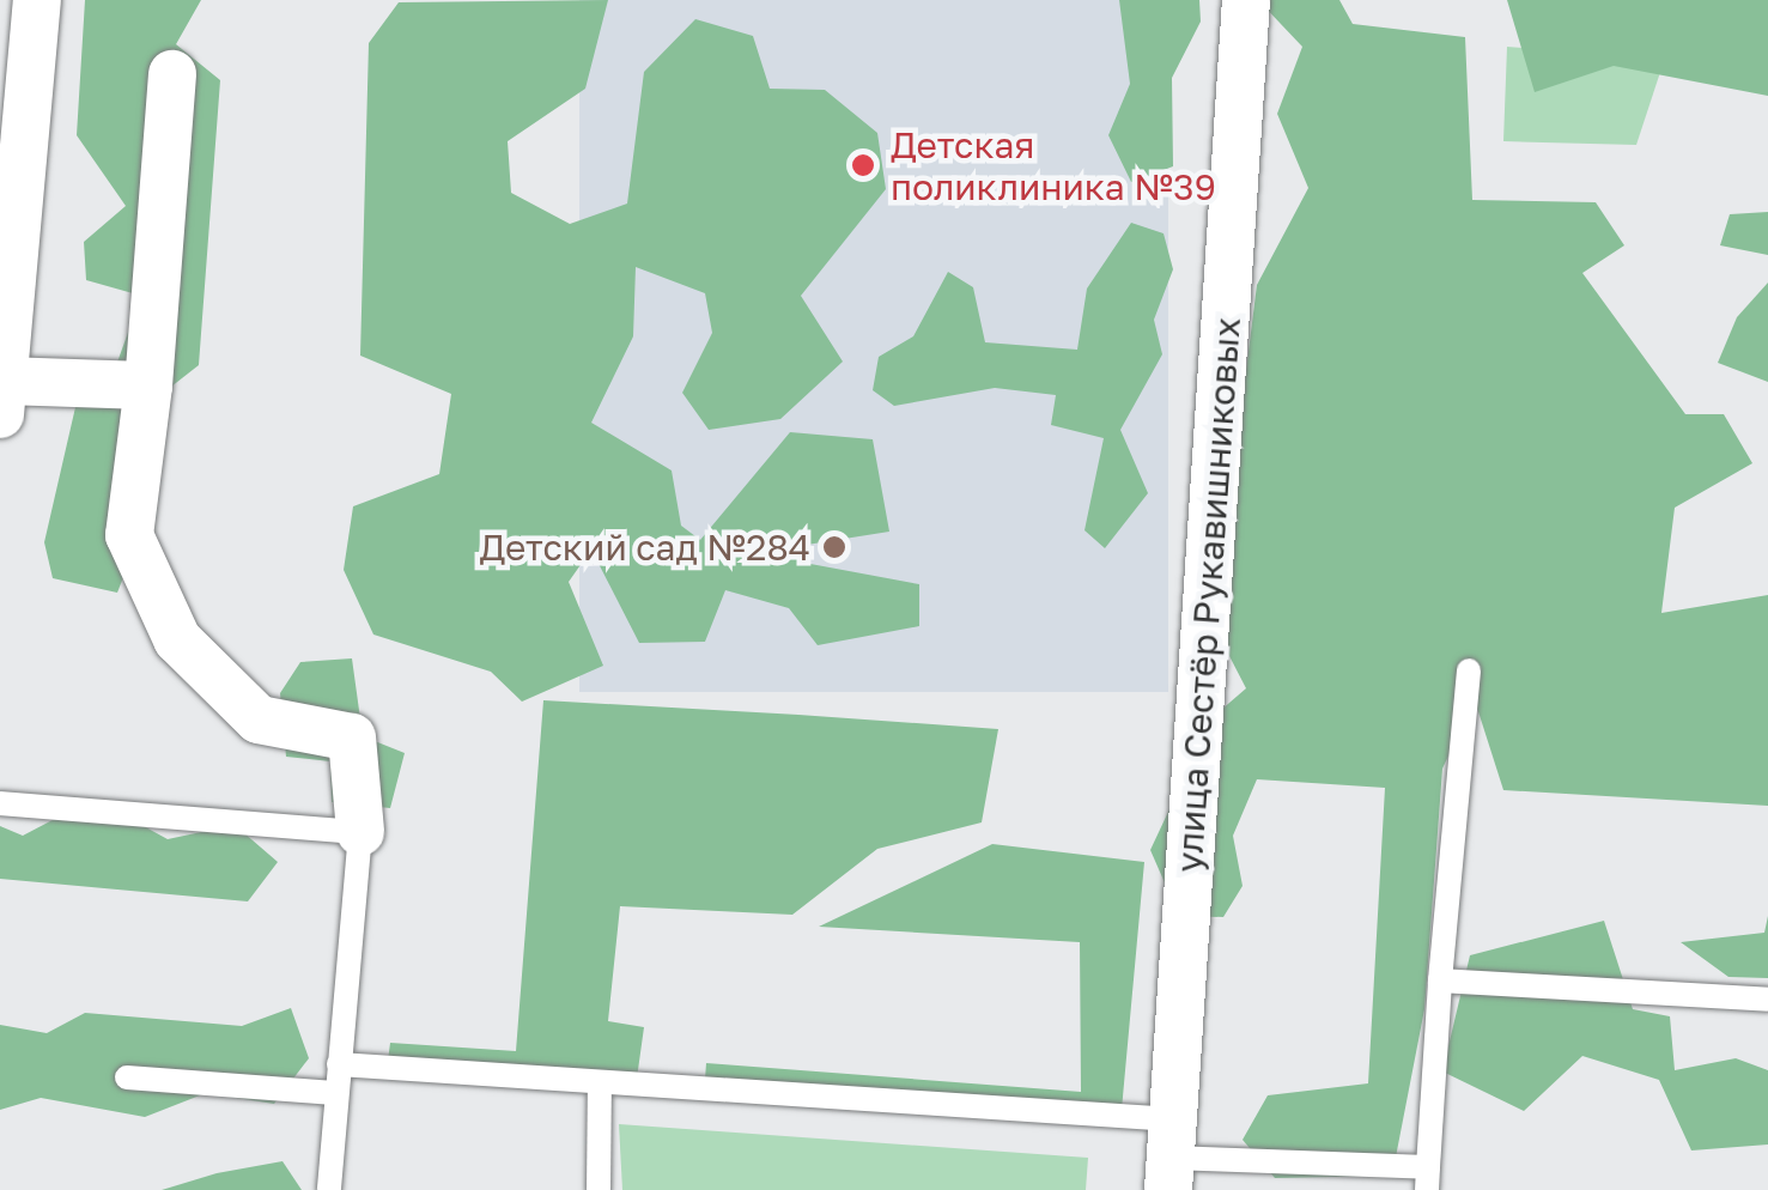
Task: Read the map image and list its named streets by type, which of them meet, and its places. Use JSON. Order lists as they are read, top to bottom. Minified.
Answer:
{"streets":{"street":["улица Сестёр Рукавишниковых"]},"places":["Детская поликлиника №39","Детский сад №284"]}
